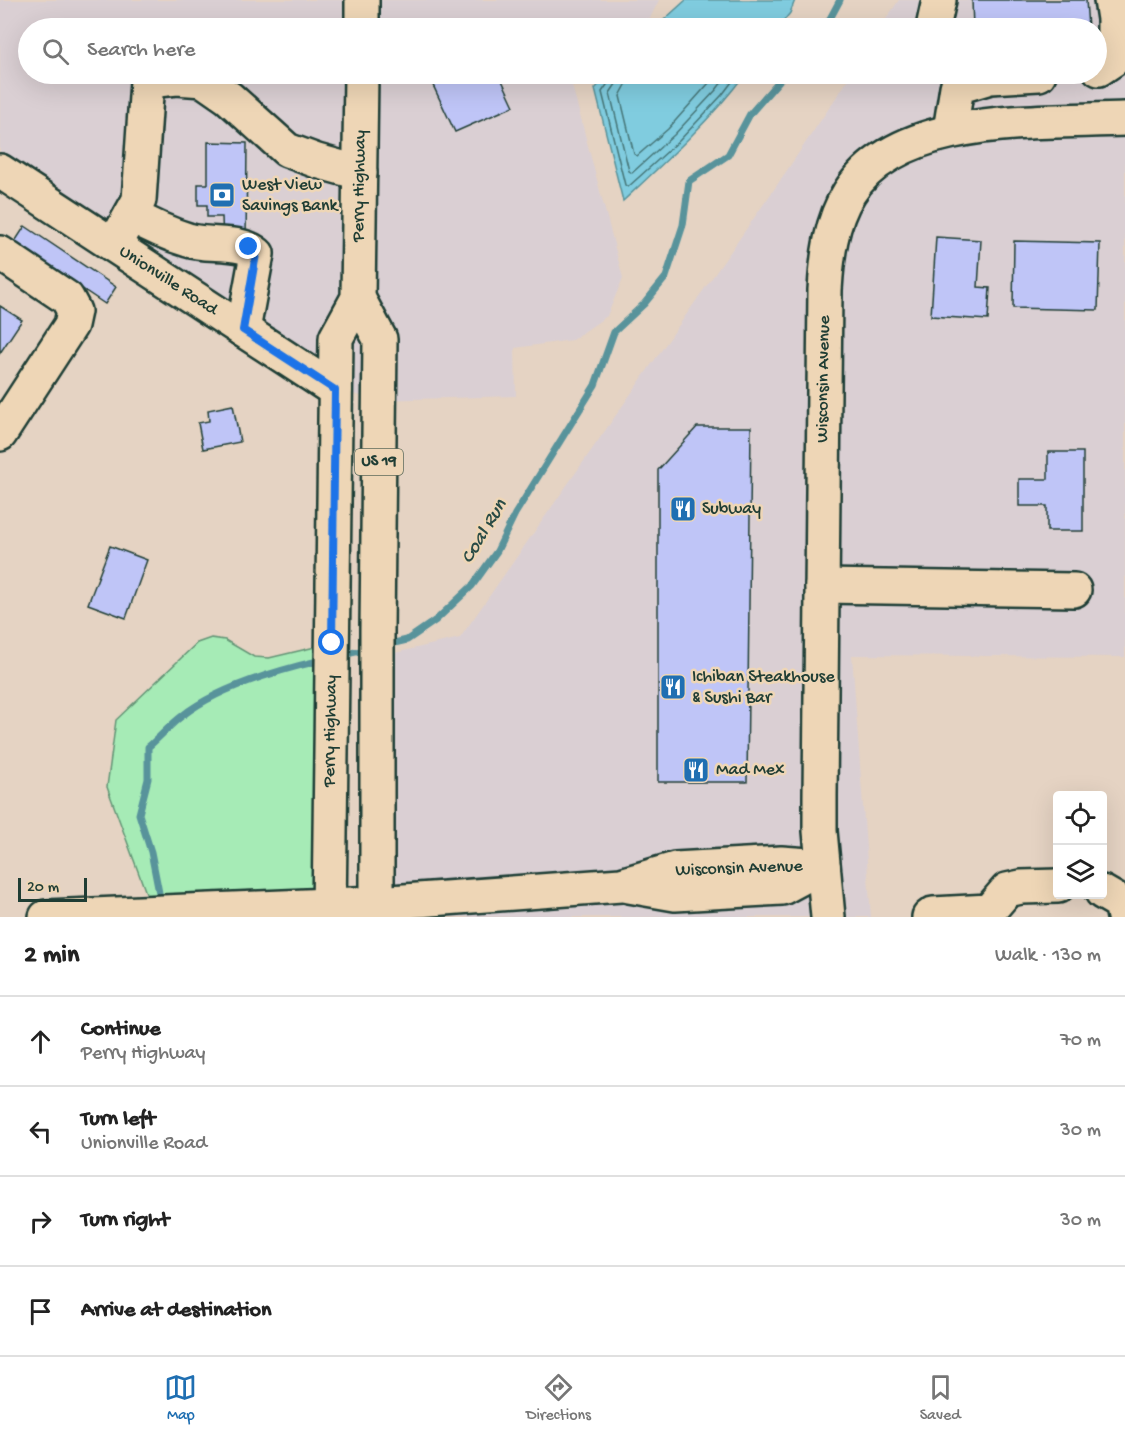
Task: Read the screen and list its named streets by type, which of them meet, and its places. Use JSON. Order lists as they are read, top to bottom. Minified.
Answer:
{"streets":{"street":["Perry Highway","Unionville Road","Wisconsin Avenue","US 19"]},"crossings":[["Perry Highway","Unionville Road"],["Perry Highway","Wisconsin Avenue"]],"water":["Coal Run"],"places":{"bank":["West View Savings Bank"],"restaurant":["Subway","Ichiban Steakhouse & Sushi Bar","Mad Mex"]},"scale_bar":"20 m","page":{"search":"Search here","scale":"20 m","heading":["2 min","Walk · 130 m"],"list":[["Continue","Perry Highway","70 m"],["Turn left","Unionville Road","30 m"],["Turn right","30 m"],"Arrive at destination"],"nav":["Map","Directions","Saved"]}}
